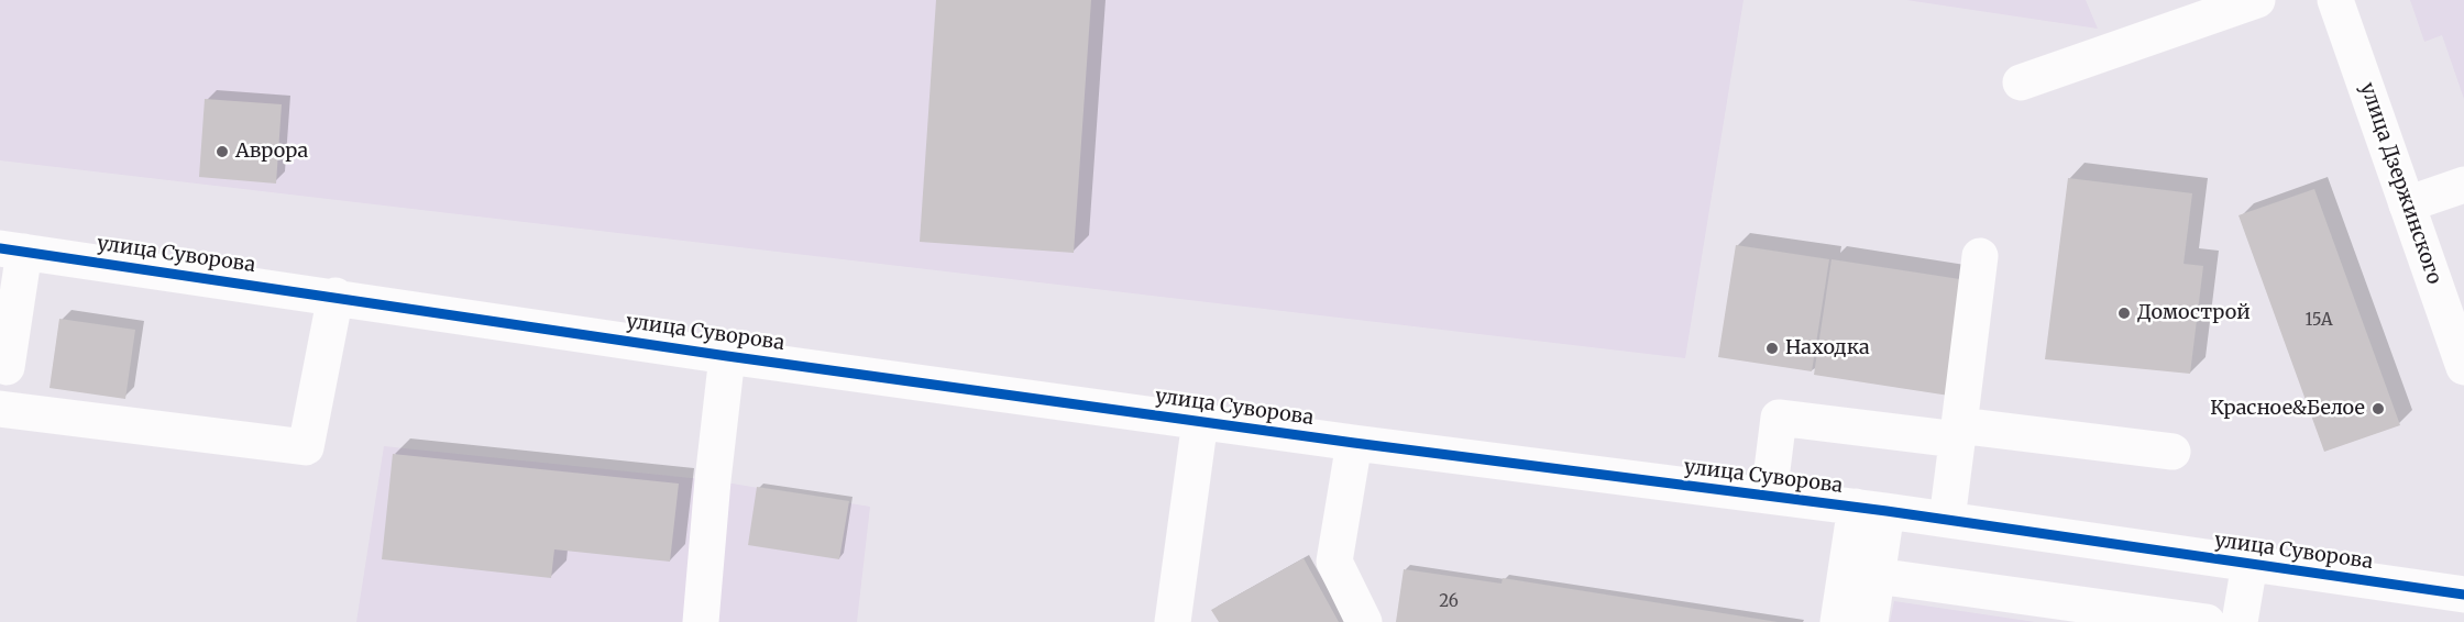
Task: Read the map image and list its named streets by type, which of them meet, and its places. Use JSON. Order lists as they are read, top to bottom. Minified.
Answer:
{"streets":{"street":["улица Дзержинского","улица Суворова"]},"places":["Аврора","Домострой","Находка","Красное&Белое"],"house_numbers":["15А","26"]}
